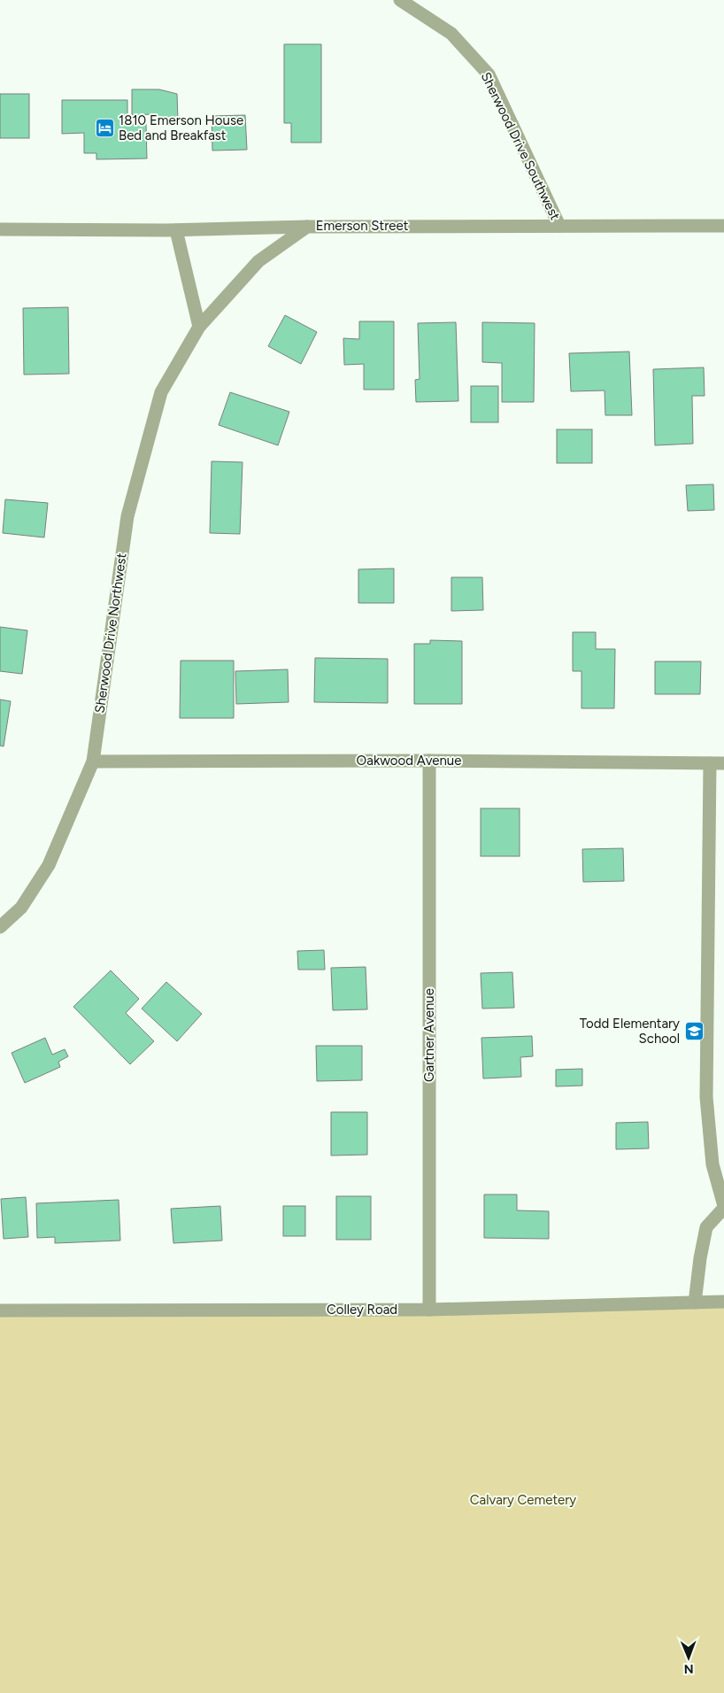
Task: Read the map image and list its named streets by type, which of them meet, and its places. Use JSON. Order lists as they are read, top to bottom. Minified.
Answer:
{"streets":{"street":["Sherwood Drive Southwest","Emerson Street","Sherwood Drive Northwest","Oakwood Avenue","Gartner Avenue","Colley Road"]},"crossings":[["Sherwood Drive Southwest","Emerson Street"],["Emerson Street","Sherwood Drive Northwest"],["Sherwood Drive Northwest","Oakwood Avenue"],["Oakwood Avenue","Gartner Avenue"],["Gartner Avenue","Colley Road"]],"parks":["Calvary Cemetery"],"places":{"hotel":["1810 Emerson House Bed and Breakfast"],"school or university":["Todd Elementary School"]},"north":"bottom"}
